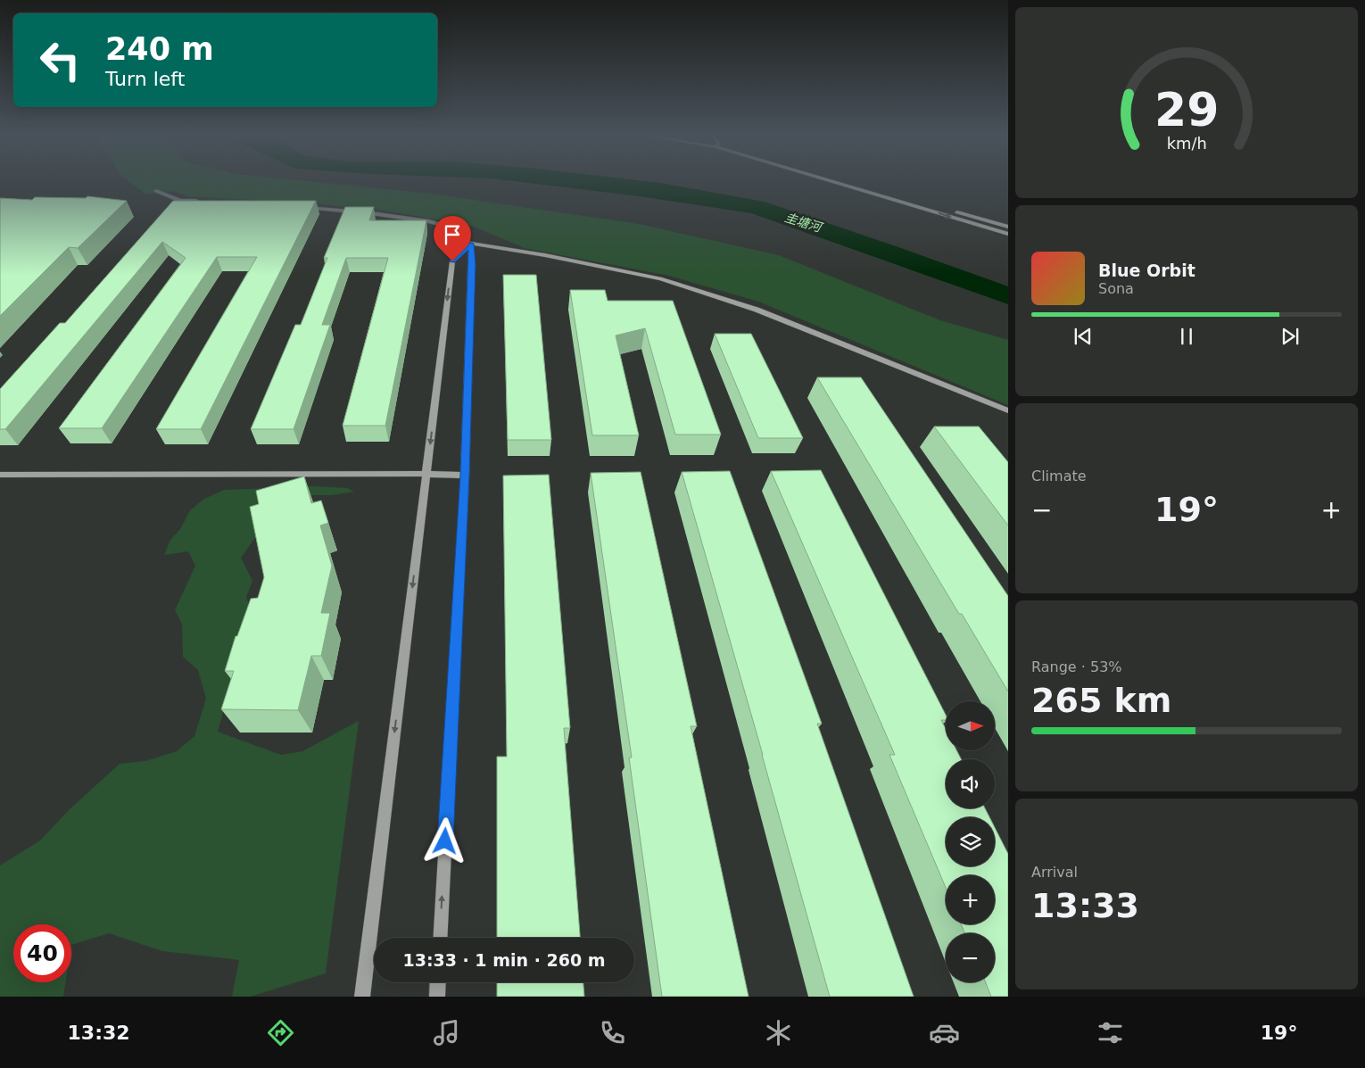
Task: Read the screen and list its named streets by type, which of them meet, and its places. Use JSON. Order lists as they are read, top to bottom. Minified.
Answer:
{"water":["圭塘河"],"north":"right","page":{"turn":["240 m","Turn left"],"song":["Blue Orbit","Sona"],"tile":["Climate",["Range · 53%","265 km"],["Arrival","13:33"]],"heat":["−","19°","+"],"map_buttons":["+","−"],"limit":"40","trip":"13:33 · 1 min · 260 m","tabs":["13:32","19°"],"gauge":["29","km/h"]}}
